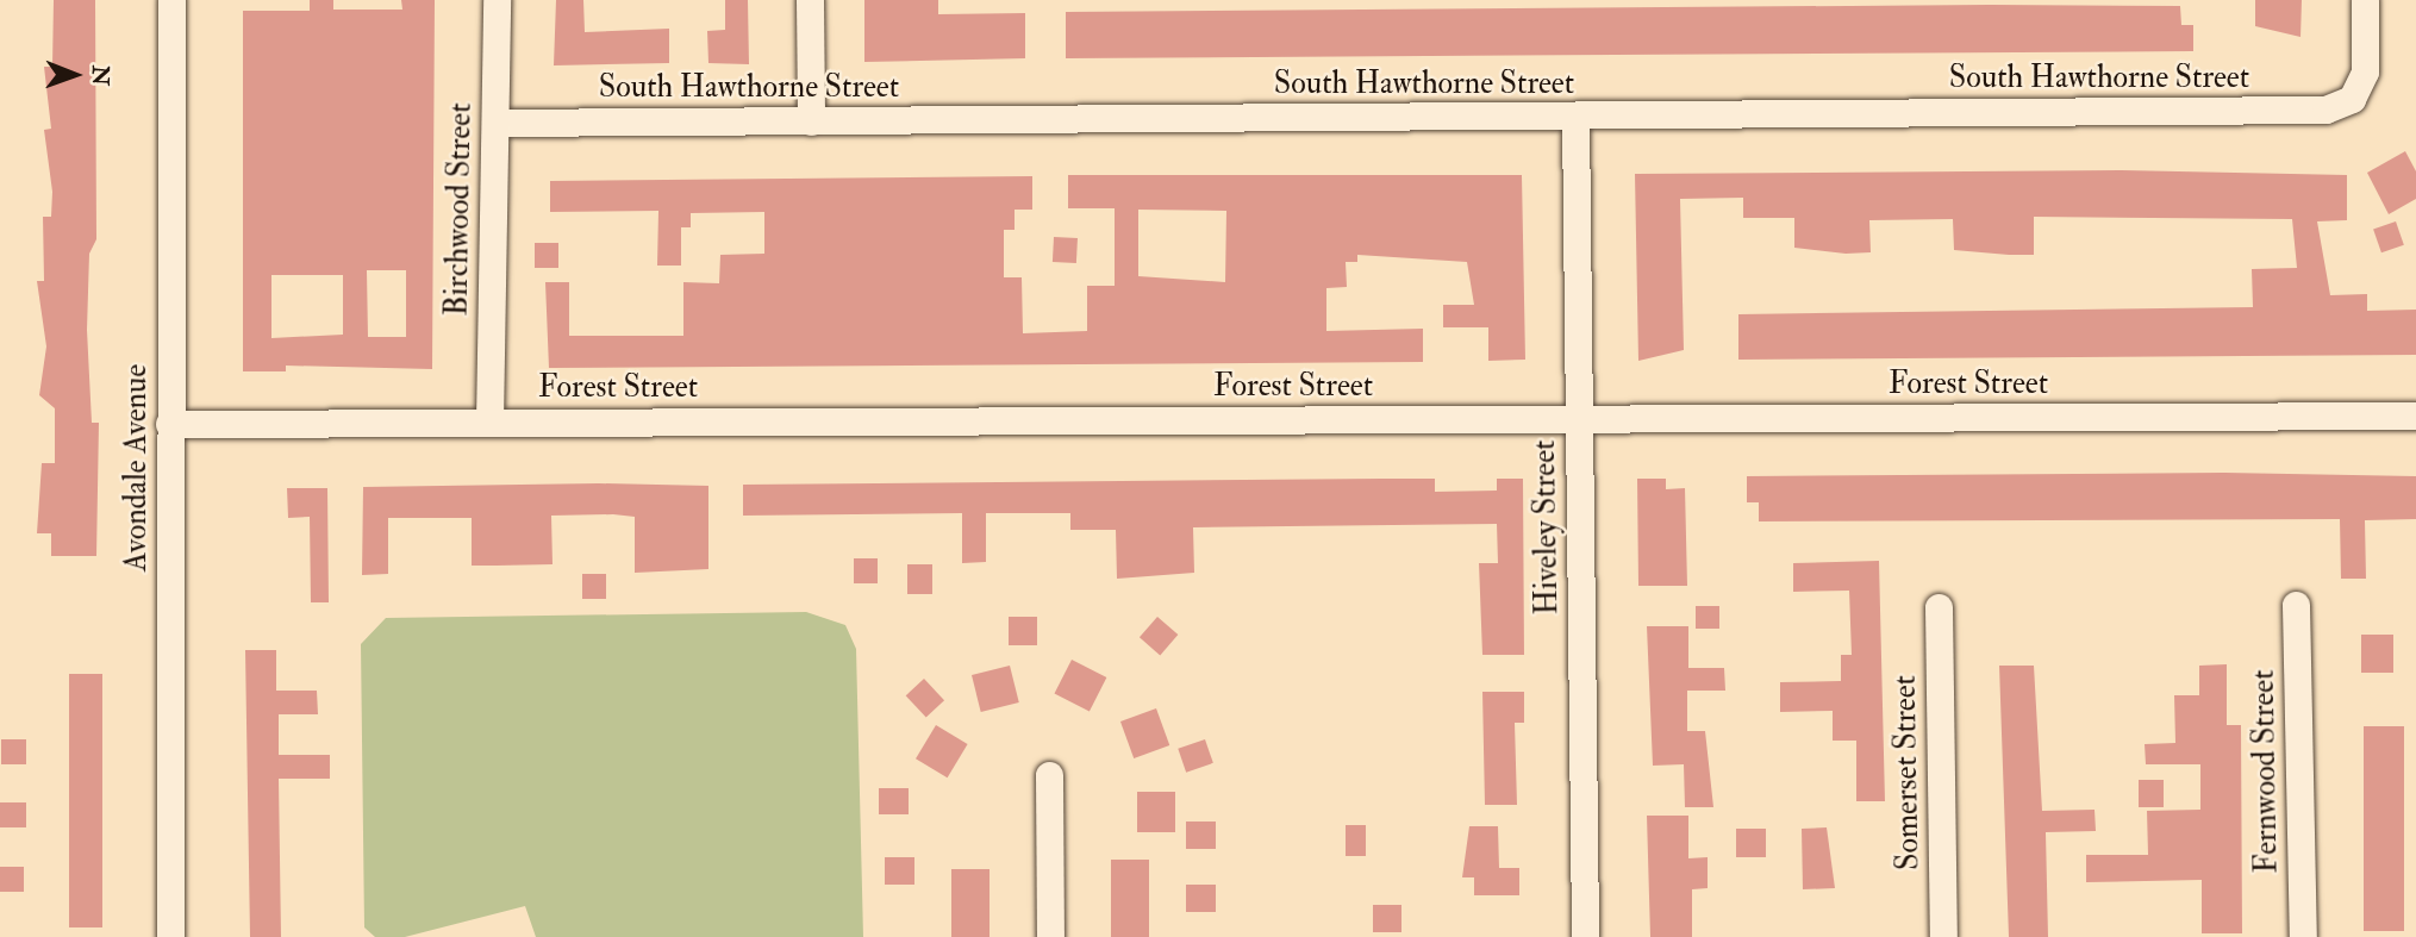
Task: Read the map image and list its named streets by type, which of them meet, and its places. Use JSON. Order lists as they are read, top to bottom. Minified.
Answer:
{"streets":{"street":["South Hawthorne Street","Birchwood Street","Forest Street","Avondale Avenue","Hiveley Street","Fernwood Street","Somerset Street"]},"crossings":[["South Hawthorne Street","Birchwood Street"],["South Hawthorne Street","Hiveley Street"],["Birchwood Street","Forest Street"],["Forest Street","Avondale Avenue"],["Forest Street","Hiveley Street"]],"north":"right"}
